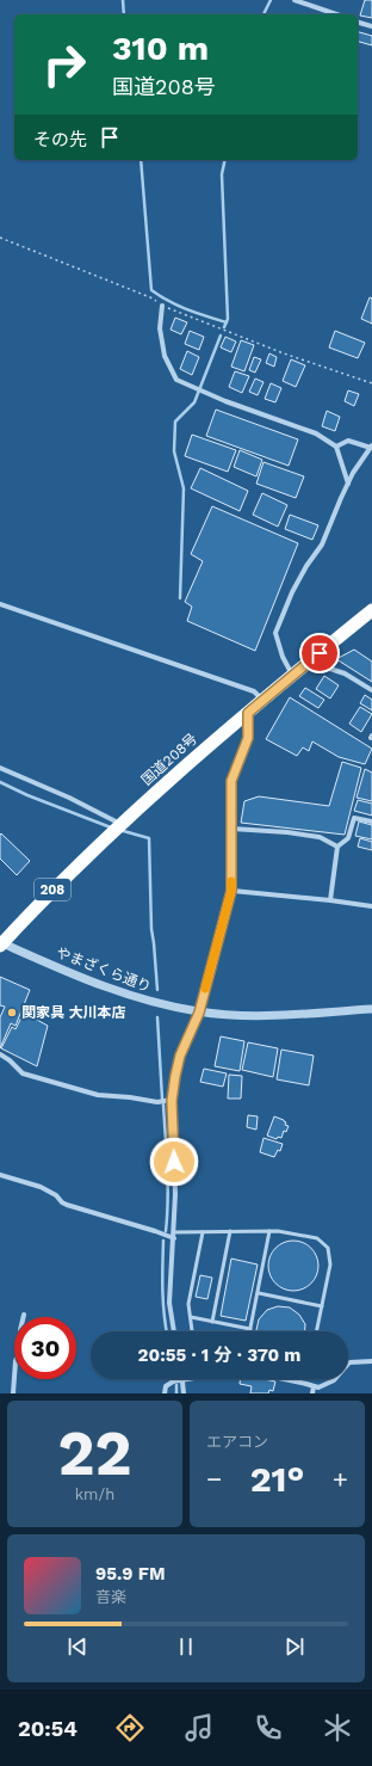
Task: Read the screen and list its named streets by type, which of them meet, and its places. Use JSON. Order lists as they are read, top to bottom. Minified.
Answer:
{"streets":{"highway":["国道208号","208"],"street":["やまざくら通り"]},"crossings":[["国道208号","やまざくら通り"]],"places":["関家具 大川本店"],"page":{"turn":["310 m","国道208号"],"then":"その先","limit":"30","trip":"20:55 · 1 分 · 370 m","tile":[["22","km/h"],"エアコン"],"heat":["−","21°","+"],"song":["95.9 FM","音楽"],"tabs":"20:54"}}
